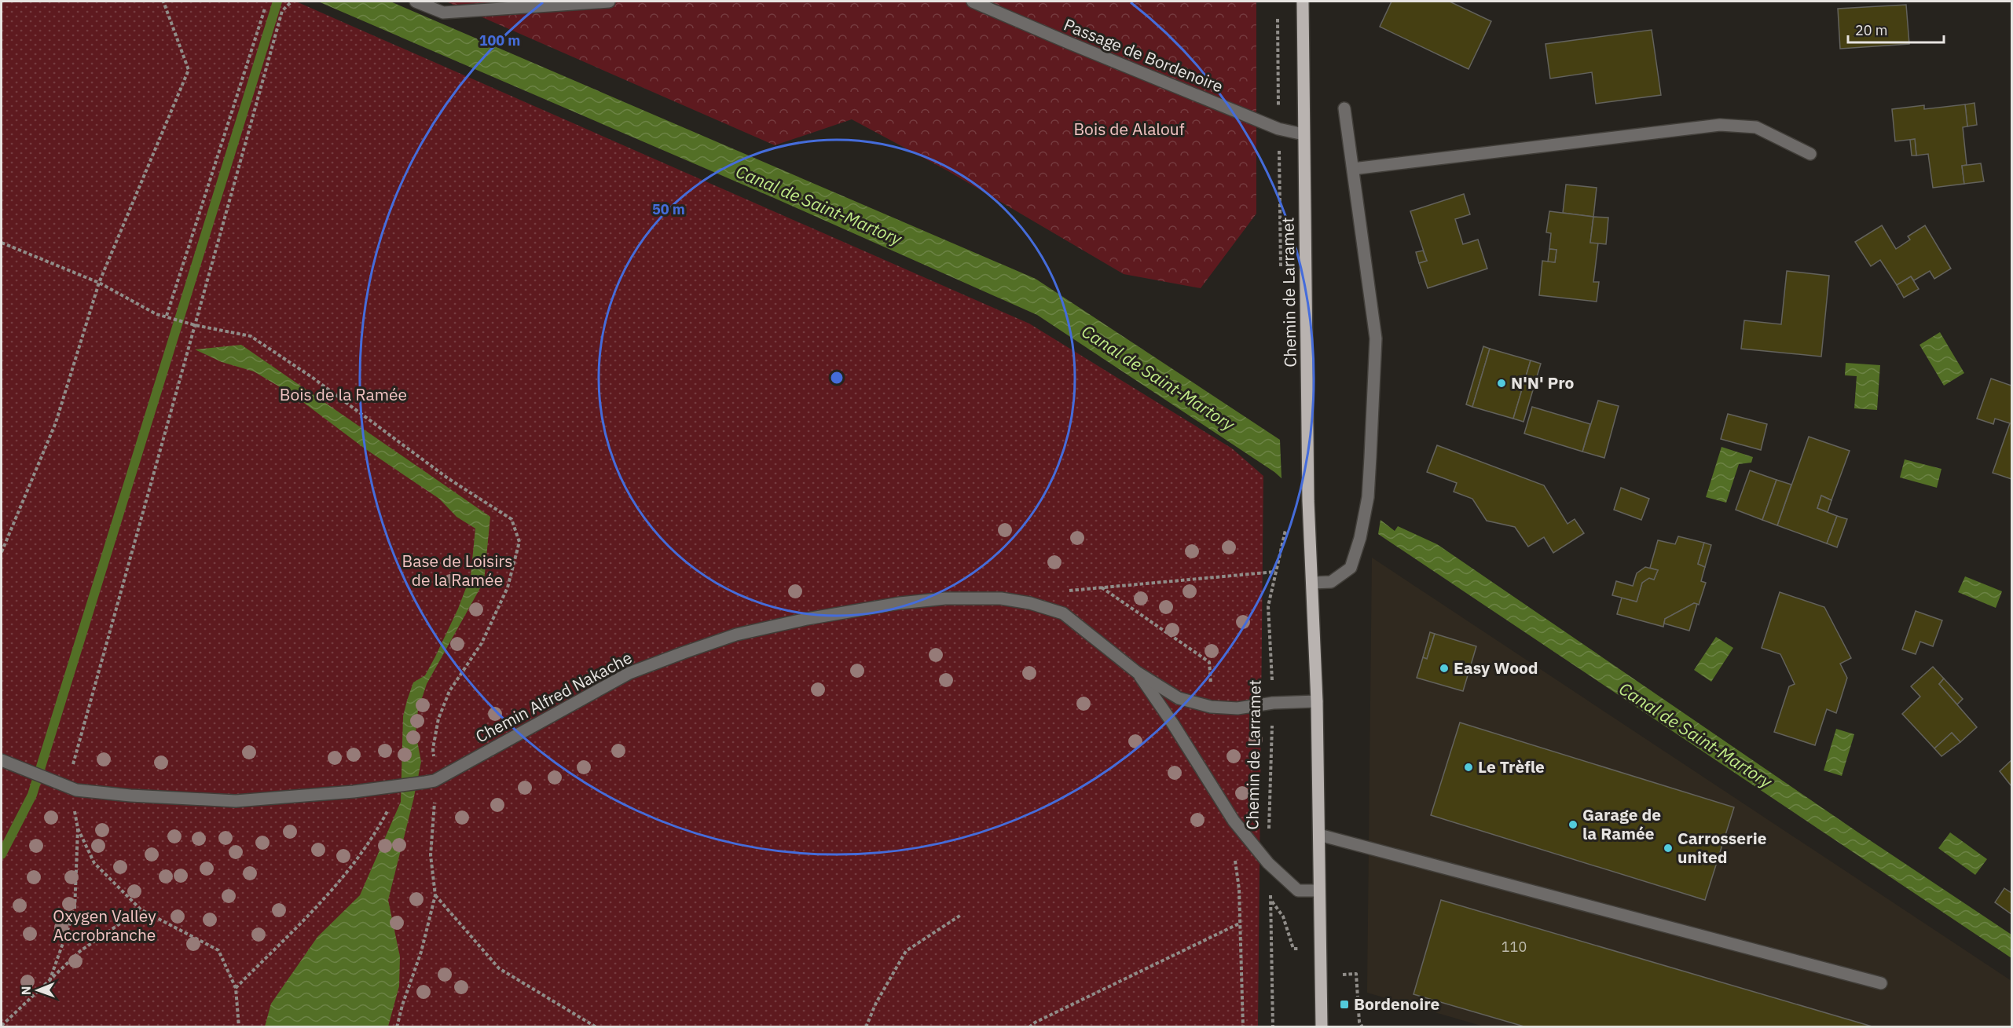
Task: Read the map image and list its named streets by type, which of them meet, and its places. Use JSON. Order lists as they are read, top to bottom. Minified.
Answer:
{"streets":{"main road":["Chemin de Larramet"],"street":["Passage de Bordenoire","Chemin Alfred Nakache"]},"crossings":[["Passage de Bordenoire","Chemin de Larramet"],["Chemin de Larramet","Chemin Alfred Nakache"]],"water":["Canal de Saint-Martory"],"parks":["Bois de Alalouf","Bois de la Ramée","Base de Loisirs de la Ramée","Oxygen Valley Accrobranche"],"places":{"other":["N'N' Pro","Easy Wood","Le Trèfle","Garage de la Ramée","Carrosserie united"],"transit":["Bordenoire"]},"house_numbers":["110"],"scale_bar":"20 m","north":"left","rings":["100 m","50 m"]}
